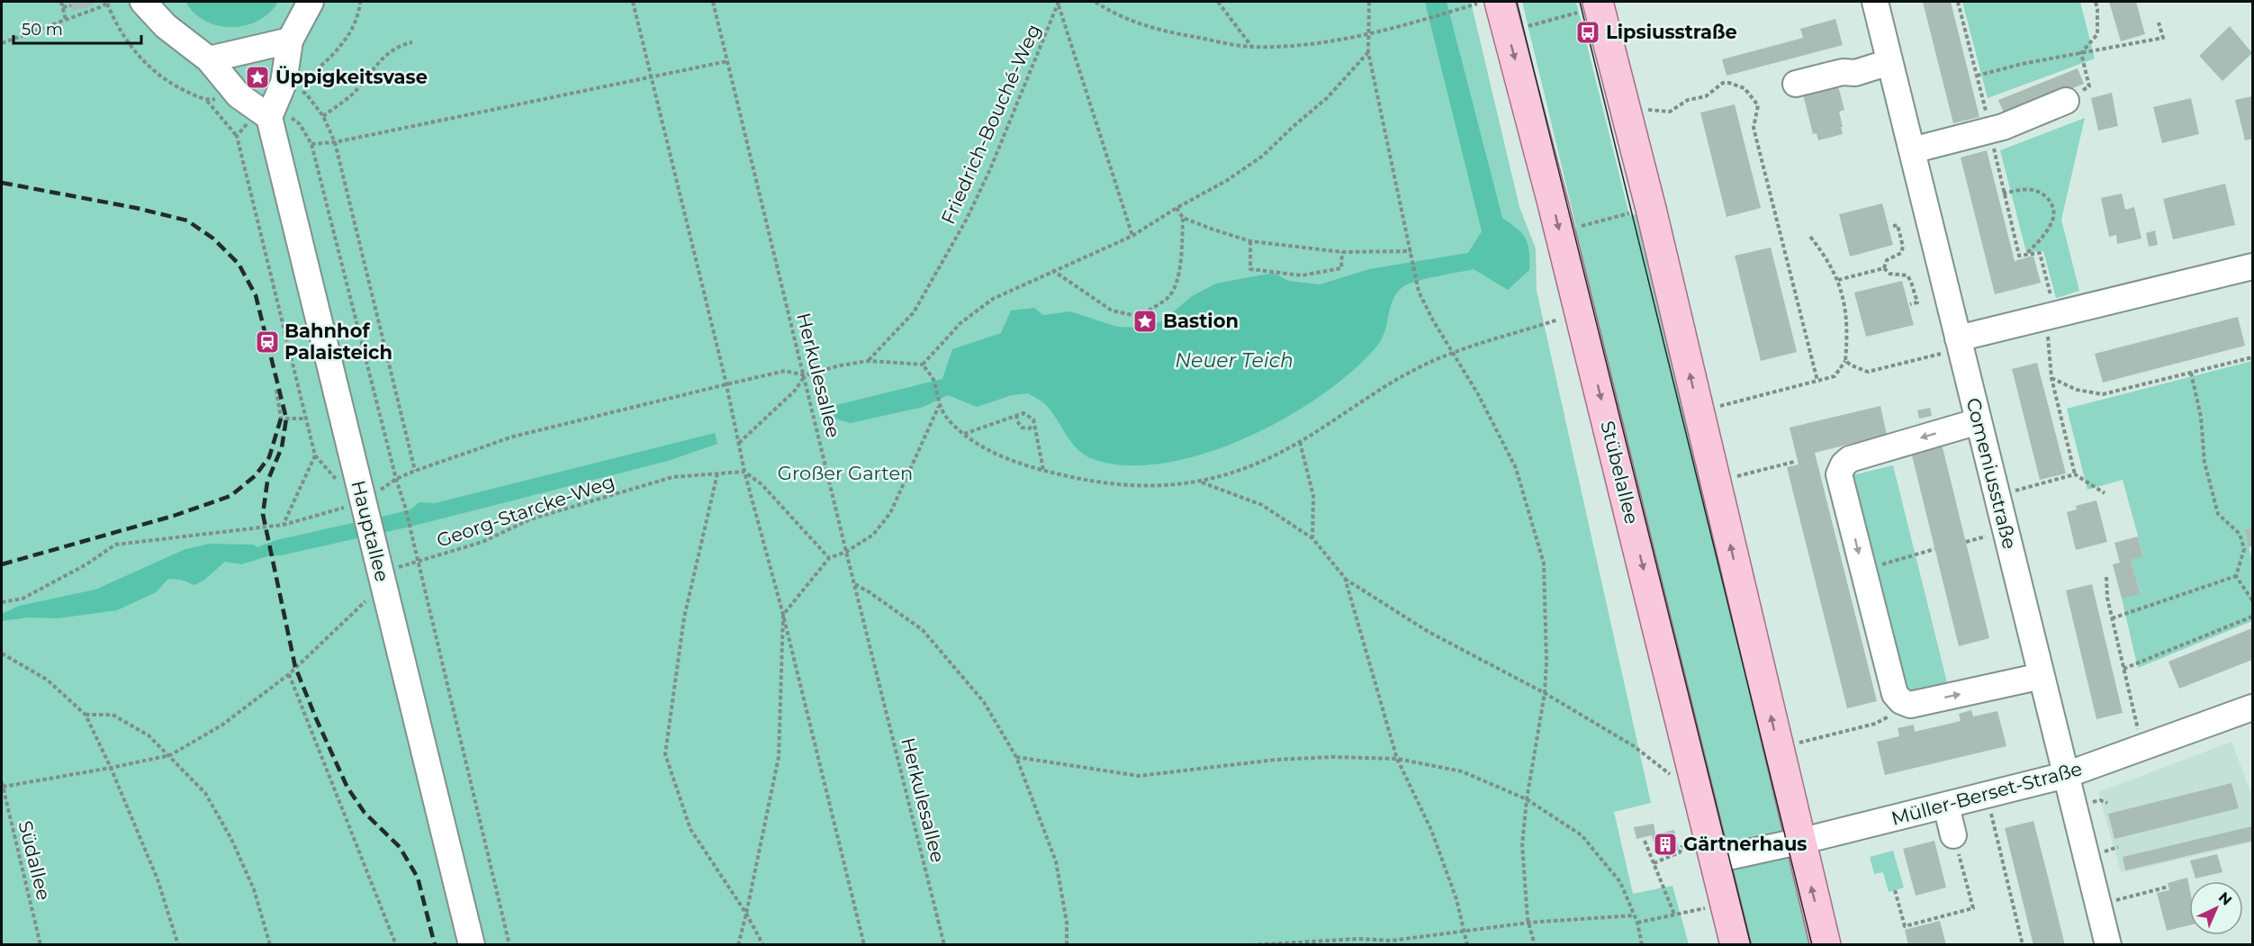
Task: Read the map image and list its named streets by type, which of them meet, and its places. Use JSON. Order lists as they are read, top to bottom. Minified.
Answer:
{"streets":{"main road":["Stübelallee"],"street":["Comeniusstraße","Hauptallee","Müller-Berset-Straße"],"path":["Friedrich-Bouché-Weg","Herkulesallee","Georg-Starcke-Weg","Südallee"]},"crossings":[["Stübelallee","Müller-Berset-Straße"],["Comeniusstraße","Müller-Berset-Straße"],["Georg-Starcke-Weg","Hauptallee"],["Georg-Starcke-Weg","Südallee"]],"water":["Neuer Teich"],"parks":["Großer Garten"],"places":{"bus stop":["Lipsiusstraße"],"place":["Üppigkeitsvase","Bastion"],"station":["Bahnhof Palaisteich"],"building":["Gärtnerhaus"]},"scale_bar":"50 m","north":"top right"}
